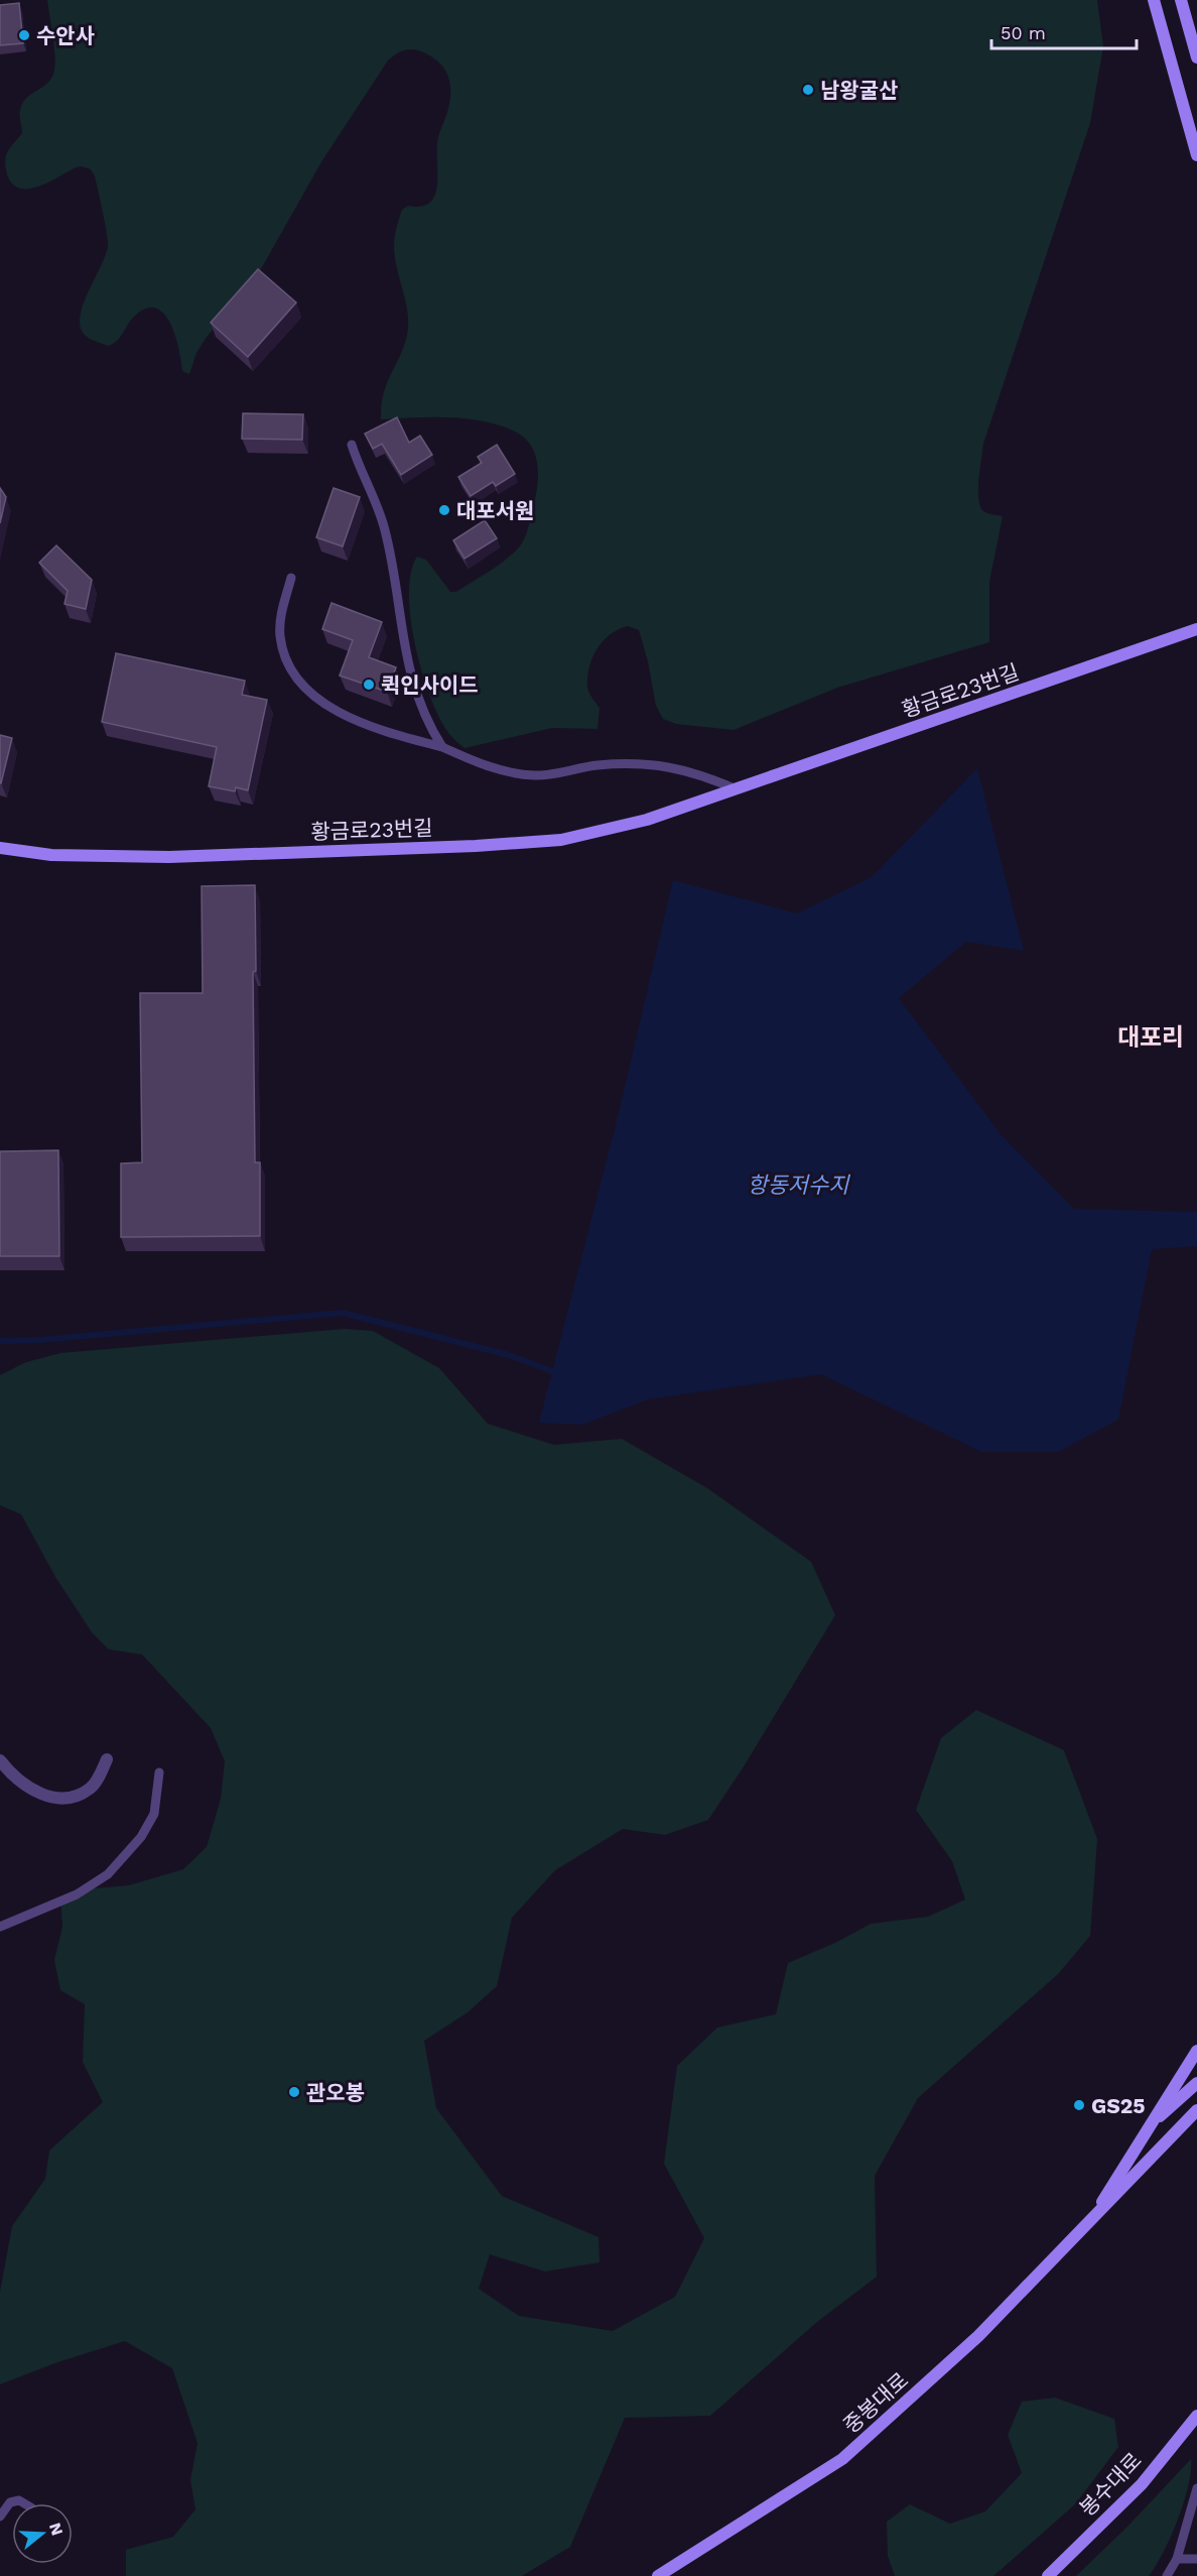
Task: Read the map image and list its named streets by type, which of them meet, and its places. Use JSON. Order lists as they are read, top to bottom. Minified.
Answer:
{"streets":{"street":["황금로23번길","중봉대로","봉수대로"]},"districts":["대포리"],"water":["항동저수지"],"places":["수안사","남왕굴산","대포서원","퀵인사이드","관오봉","GS25"],"scale_bar":"50 m","north":"right"}
